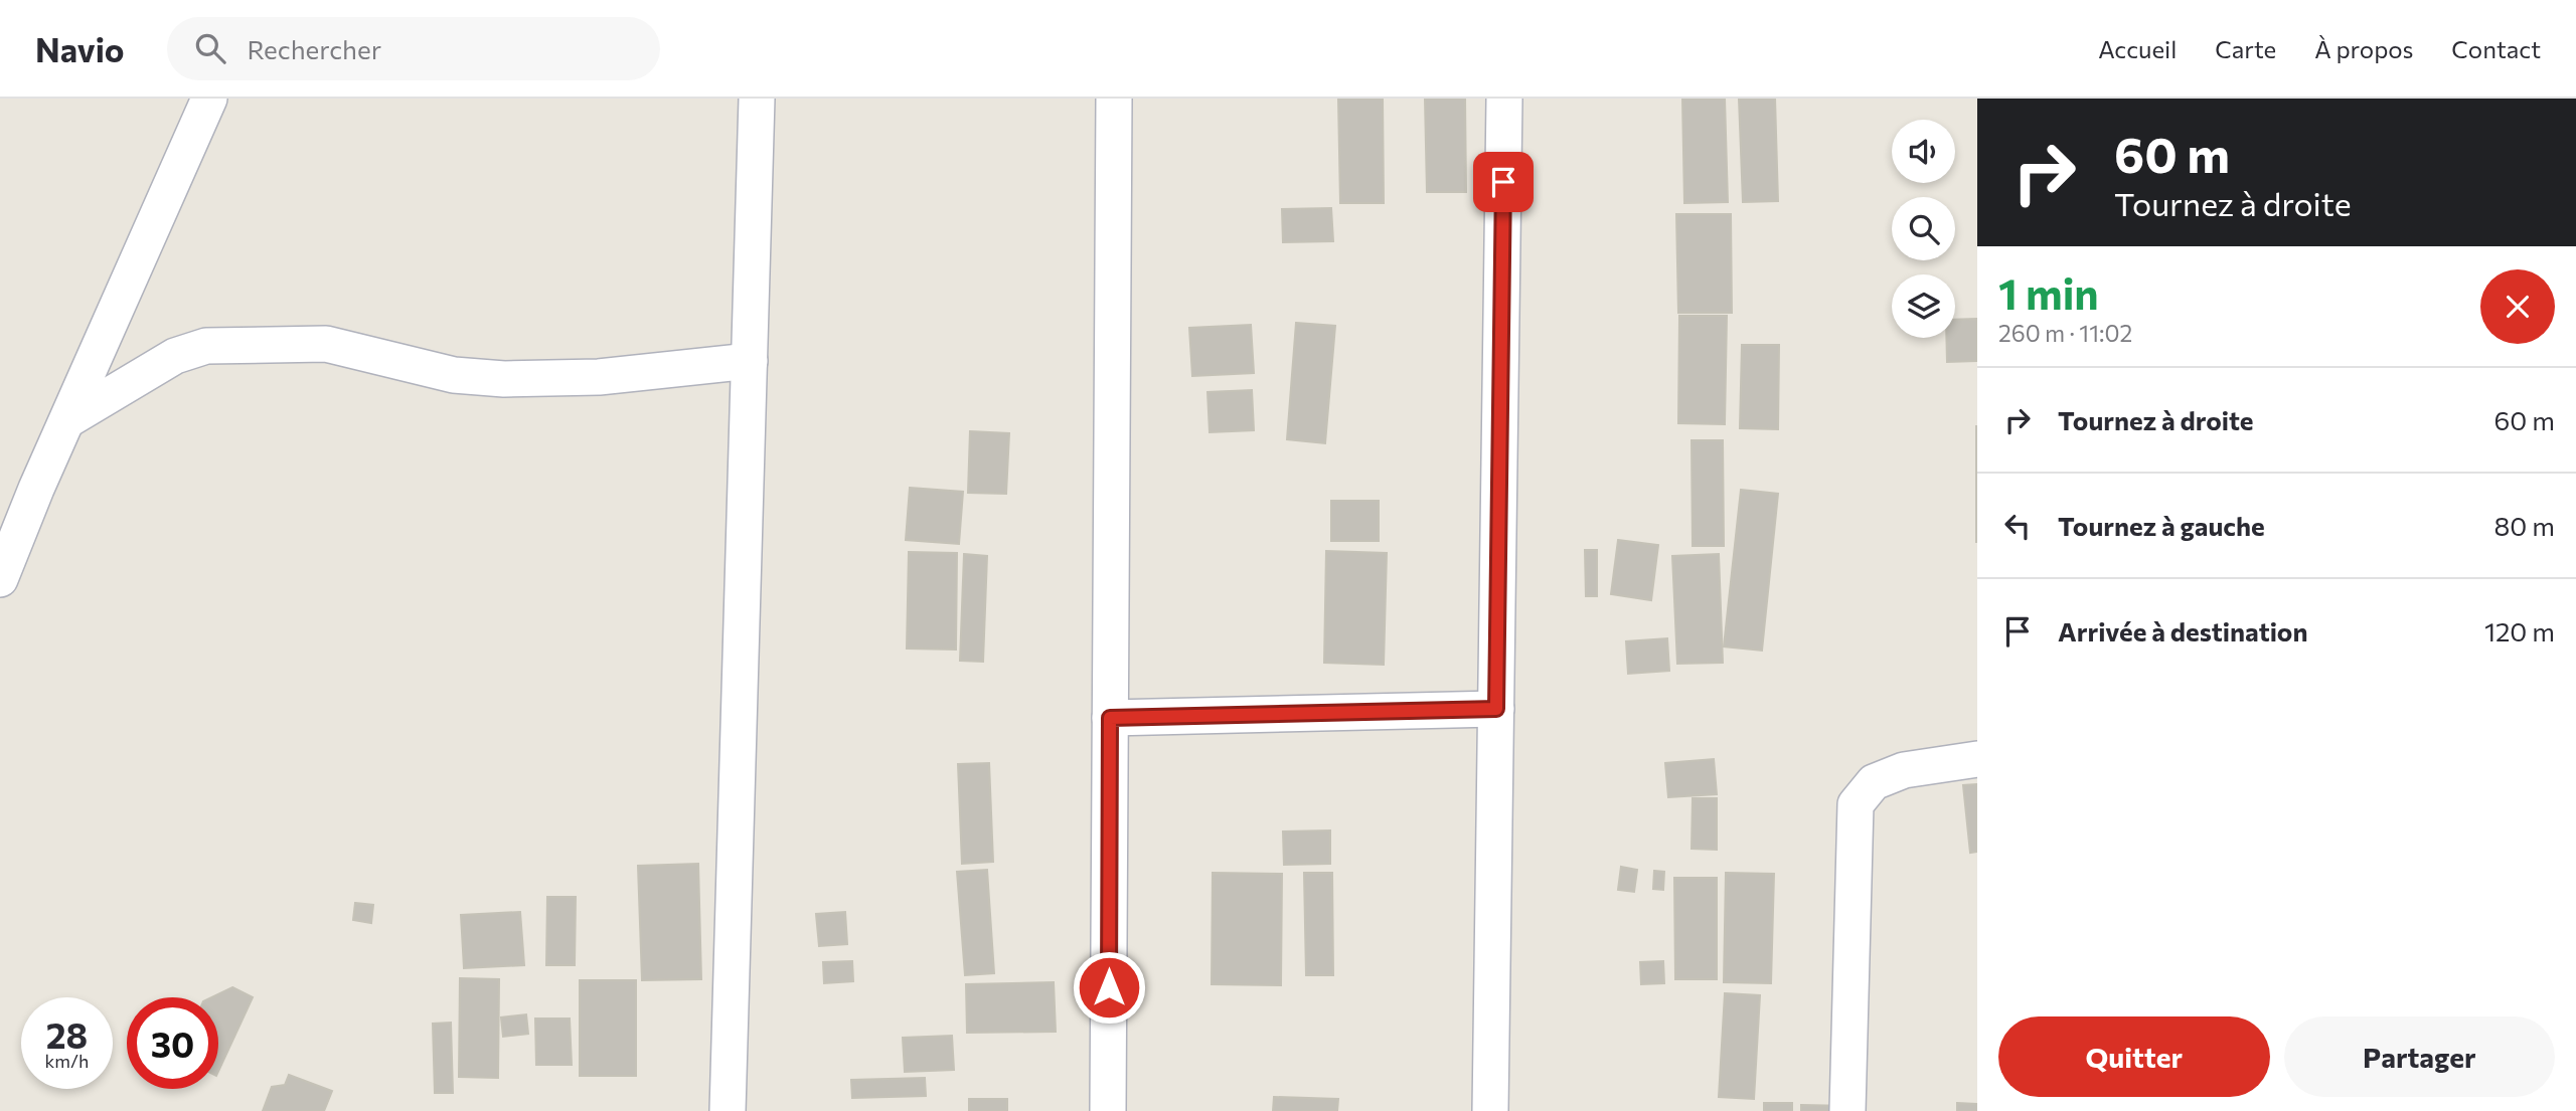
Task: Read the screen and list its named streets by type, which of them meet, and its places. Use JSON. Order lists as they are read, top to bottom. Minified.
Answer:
{"page":{"header":"Navio","search":"Rechercher","nav":["Accueil","Carte","À propos","Contact"],"turn":["60 m","Tournez à droite"],"heading":["1 min","260 m · 11:02"],"list":[{"name":"Tournez à droite","value":"60 m"},{"name":"Tournez à gauche","value":"80 m"},{"name":"Arrivée à destination","value":"120 m"}],"speed":"28 km/h","limit":"30","buttons":["Quitter","Partager"]}}
